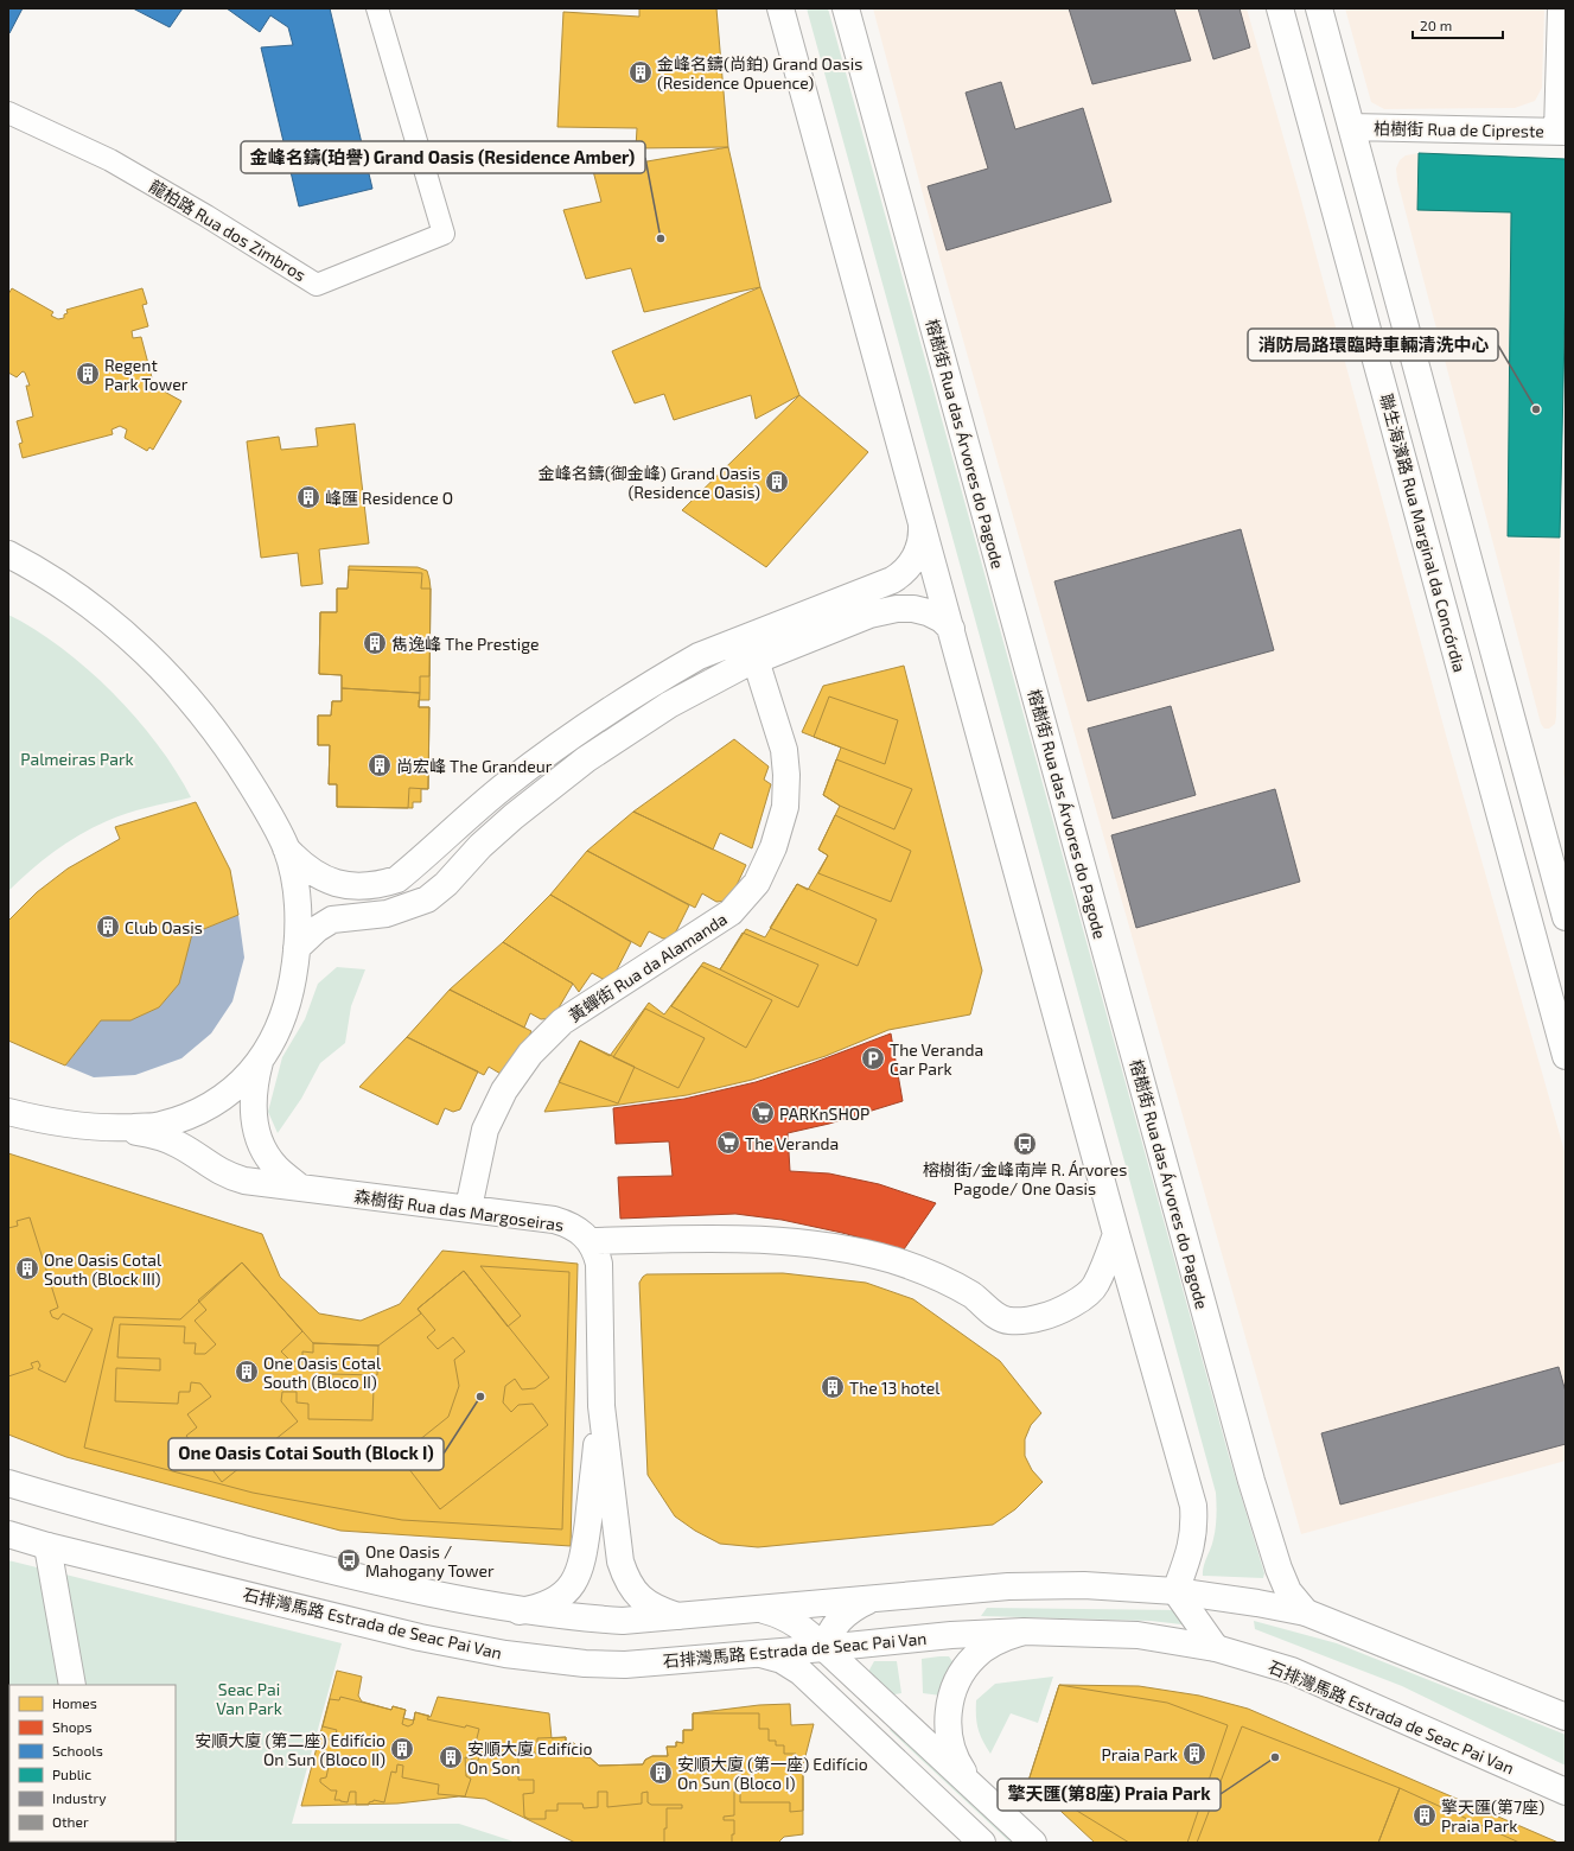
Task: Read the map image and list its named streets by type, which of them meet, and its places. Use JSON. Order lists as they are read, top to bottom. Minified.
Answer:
{"streets":{"street":["柏樹街 Rua de Cipreste","龍柏路 Rua dos Zimbros","榕樹街 Rua das Árvores do Pagode","聯生海濱路 Rua Marginal da Concórdia","黃蟬街 Rua da Alamanda","森樹街 Rua das Margoseiras","石排灣馬路 Estrada de Seac Pai Van"]},"crossings":[["黃蟬街 Rua da Alamanda","森樹街 Rua das Margoseiras"]],"parks":["Palmeiras Park","Seac Pai Van Park"],"places":{"building":["金峰名鑄(尚鉑) Grand Oasis (Residence Opuence)","Regent Park Tower","金峰名鑄(御金峰) Grand Oasis (Residence Oasis)","峰匯 Residence O","雋逸峰 The Prestige","尚宏峰 The Grandeur","Club Oasis","One Oasis Cotal South (Block III)","One Oasis Cotal South (Bloco II)","The 13 hotel","安順大廈 (第二座) Edifício On Sun (Bloco II)","Praia Park","安順大廈 Edifício On Son","安順大廈 (第一座) Edifício On Sun (Bloco I)","擎天匯(第7座) Praia Park"],"other":["金峰名鑄(珀譽) Grand Oasis (Residence Amber)","消防局路環臨時車輛清洗中心","One Oasis Cotai South (Block I)","擎天匯(第8座) Praia Park"],"parking":["The Veranda Car Park"],"supermarket":["PARKnSHOP","The Veranda"],"bus stop":["榕樹街/金峰南岸 R. Árvores Pagode/ One Oasis","One Oasis / Mahogany Tower"]},"legend":["Homes","Shops","Schools","Public","Industry","Other"],"scale_bar":"20 m"}
